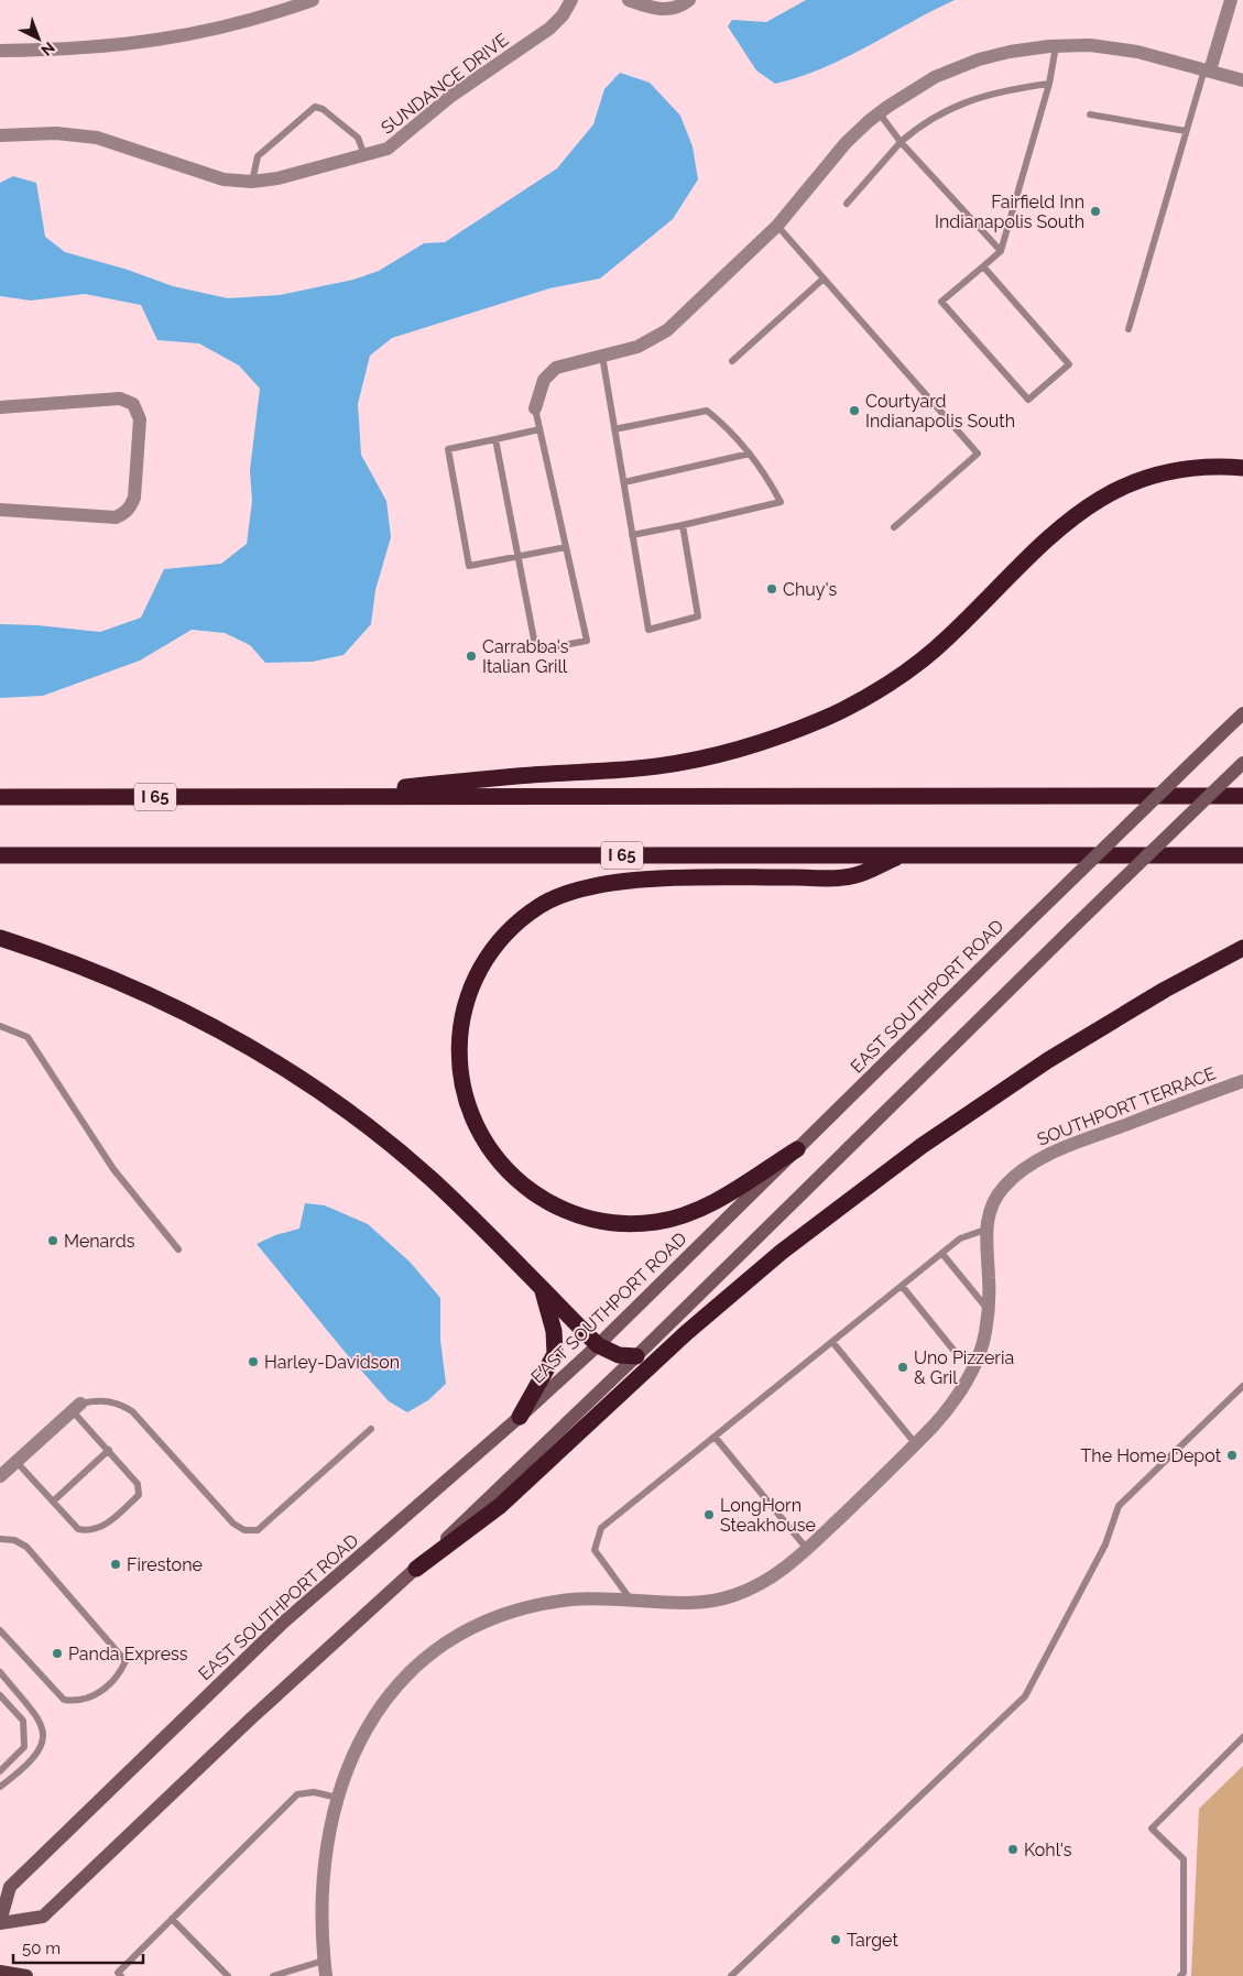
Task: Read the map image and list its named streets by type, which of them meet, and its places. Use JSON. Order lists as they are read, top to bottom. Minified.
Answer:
{"streets":{"highway":["I 65"],"main road":["EAST SOUTHPORT ROAD"],"street":["SUNDANCE DRIVE","SOUTHPORT TERRACE"]},"places":["Fairfield Inn Indianapolis South","Courtyard Indianapolis South","Chuy's","Carrabba's Italian Grill","Menards","Harley-Davidson","Uno Pizzeria & Gril","The Home Depot","LongHorn Steakhouse","Firestone","Panda Express","Kohl's","Target"],"scale_bar":"50 m","north":"bottom right"}
